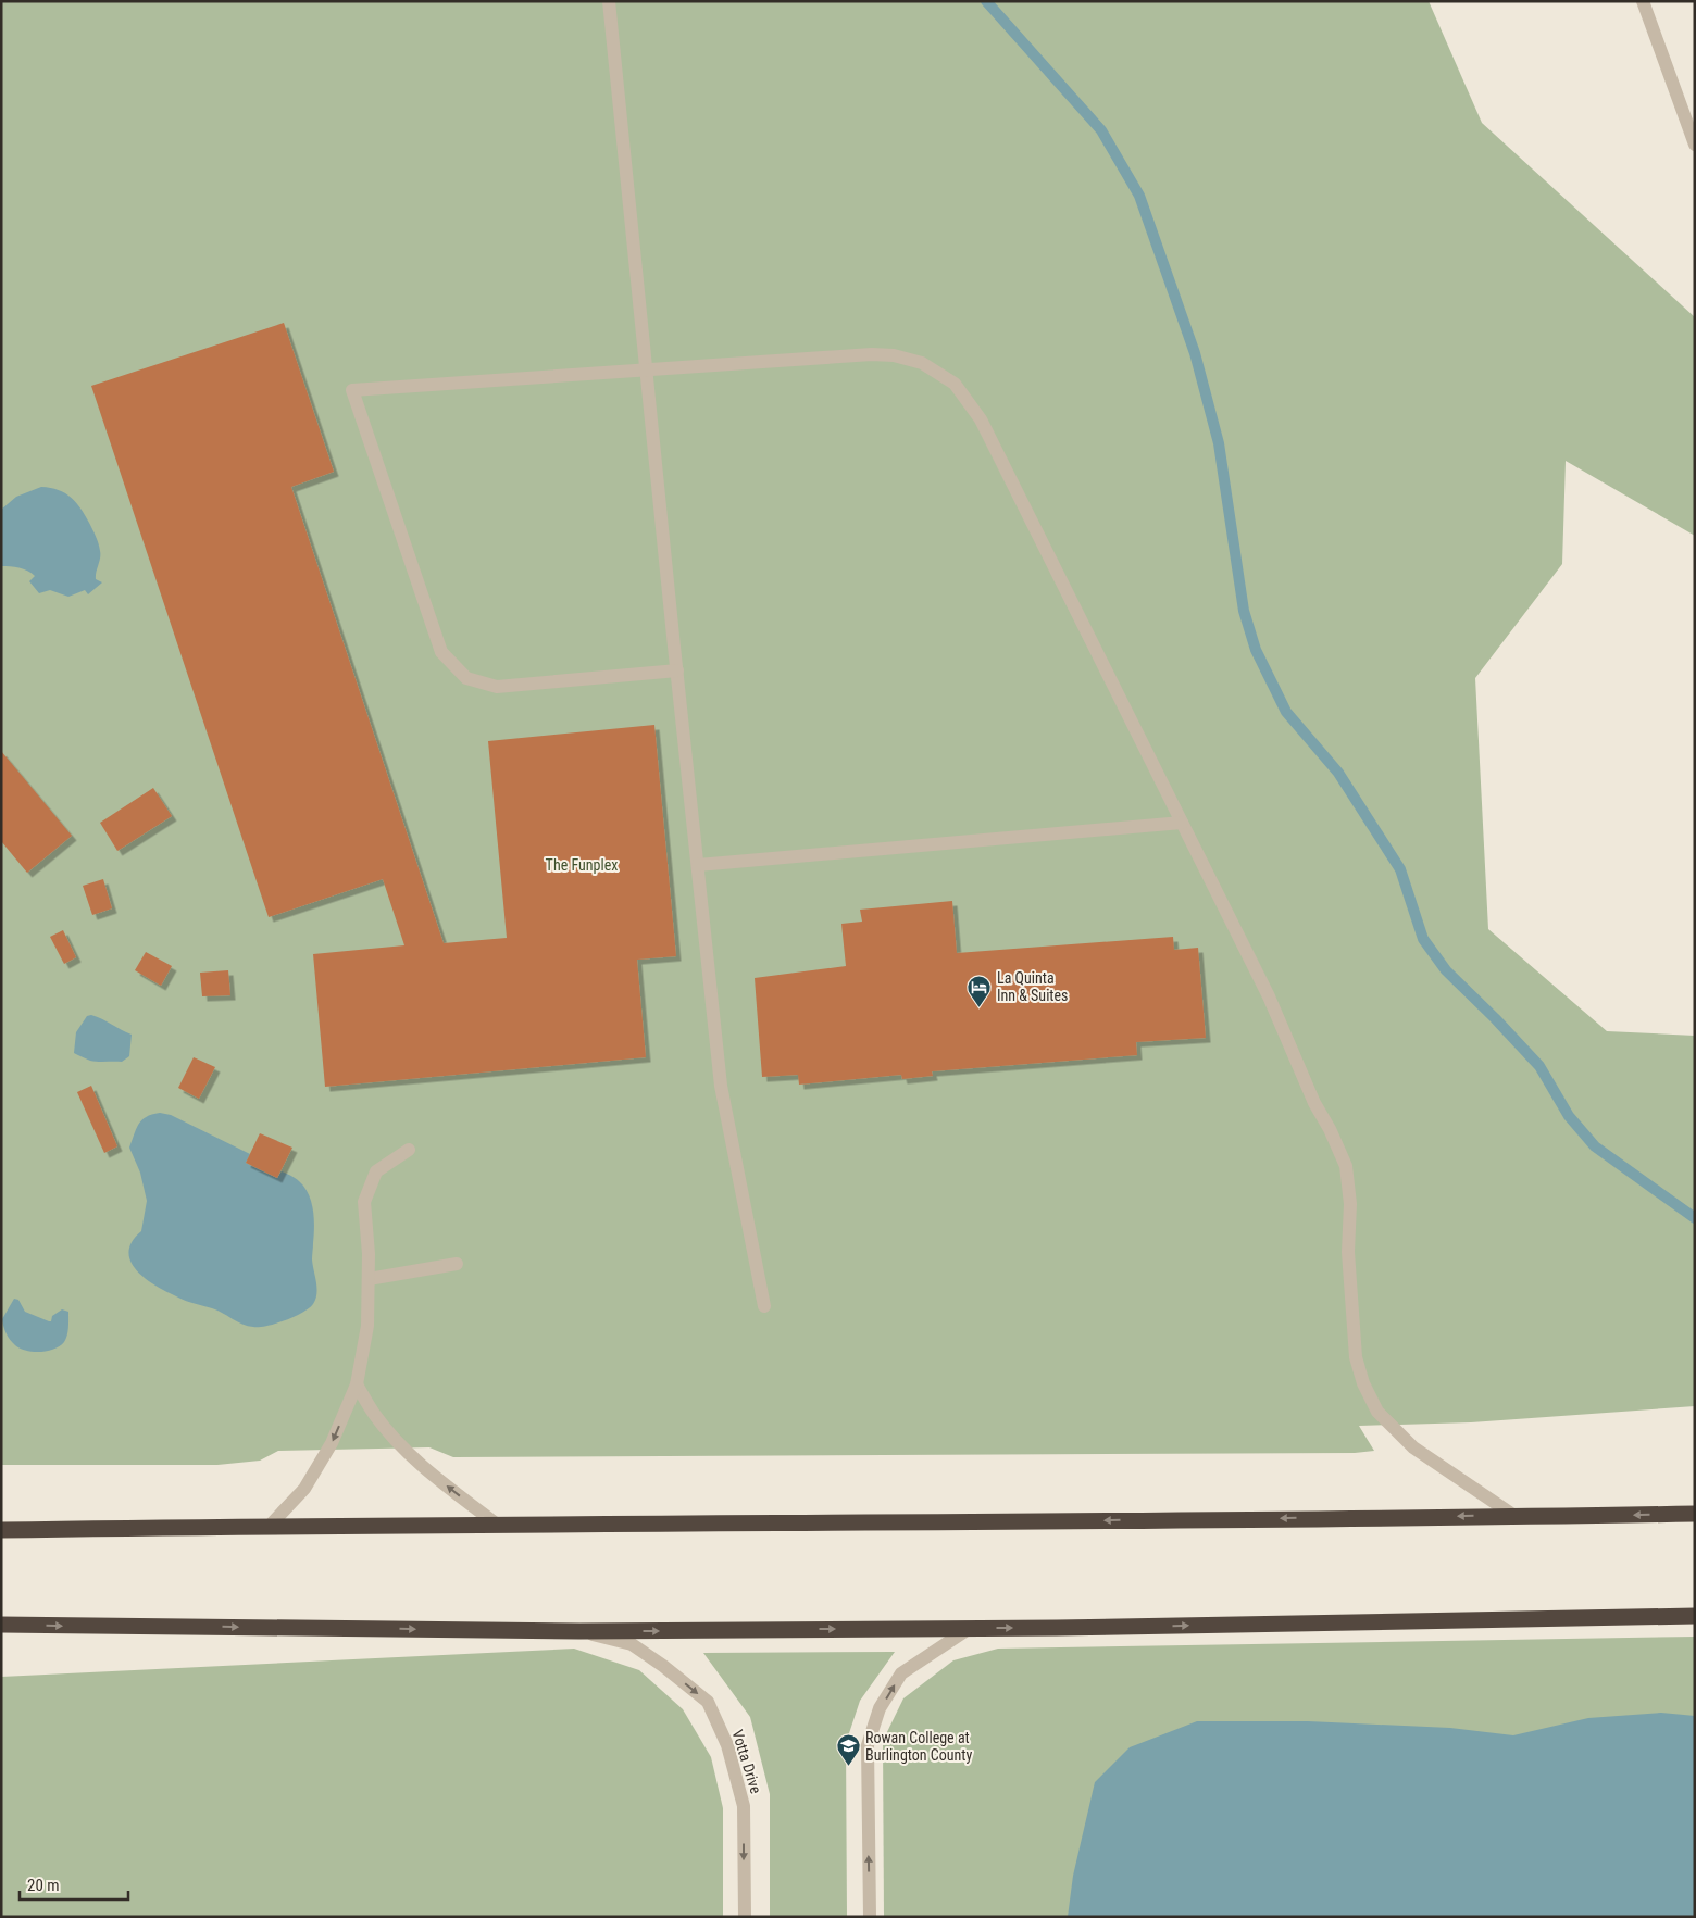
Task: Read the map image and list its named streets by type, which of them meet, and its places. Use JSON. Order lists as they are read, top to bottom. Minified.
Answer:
{"streets":{"lane":["Votta Drive"]},"one_way":["Votta Drive"],"parks":["The Funplex"],"places":{"hotel":["La Quinta Inn & Suites"],"school or university":["Rowan College at Burlington County"]},"scale_bar":"20 m"}
